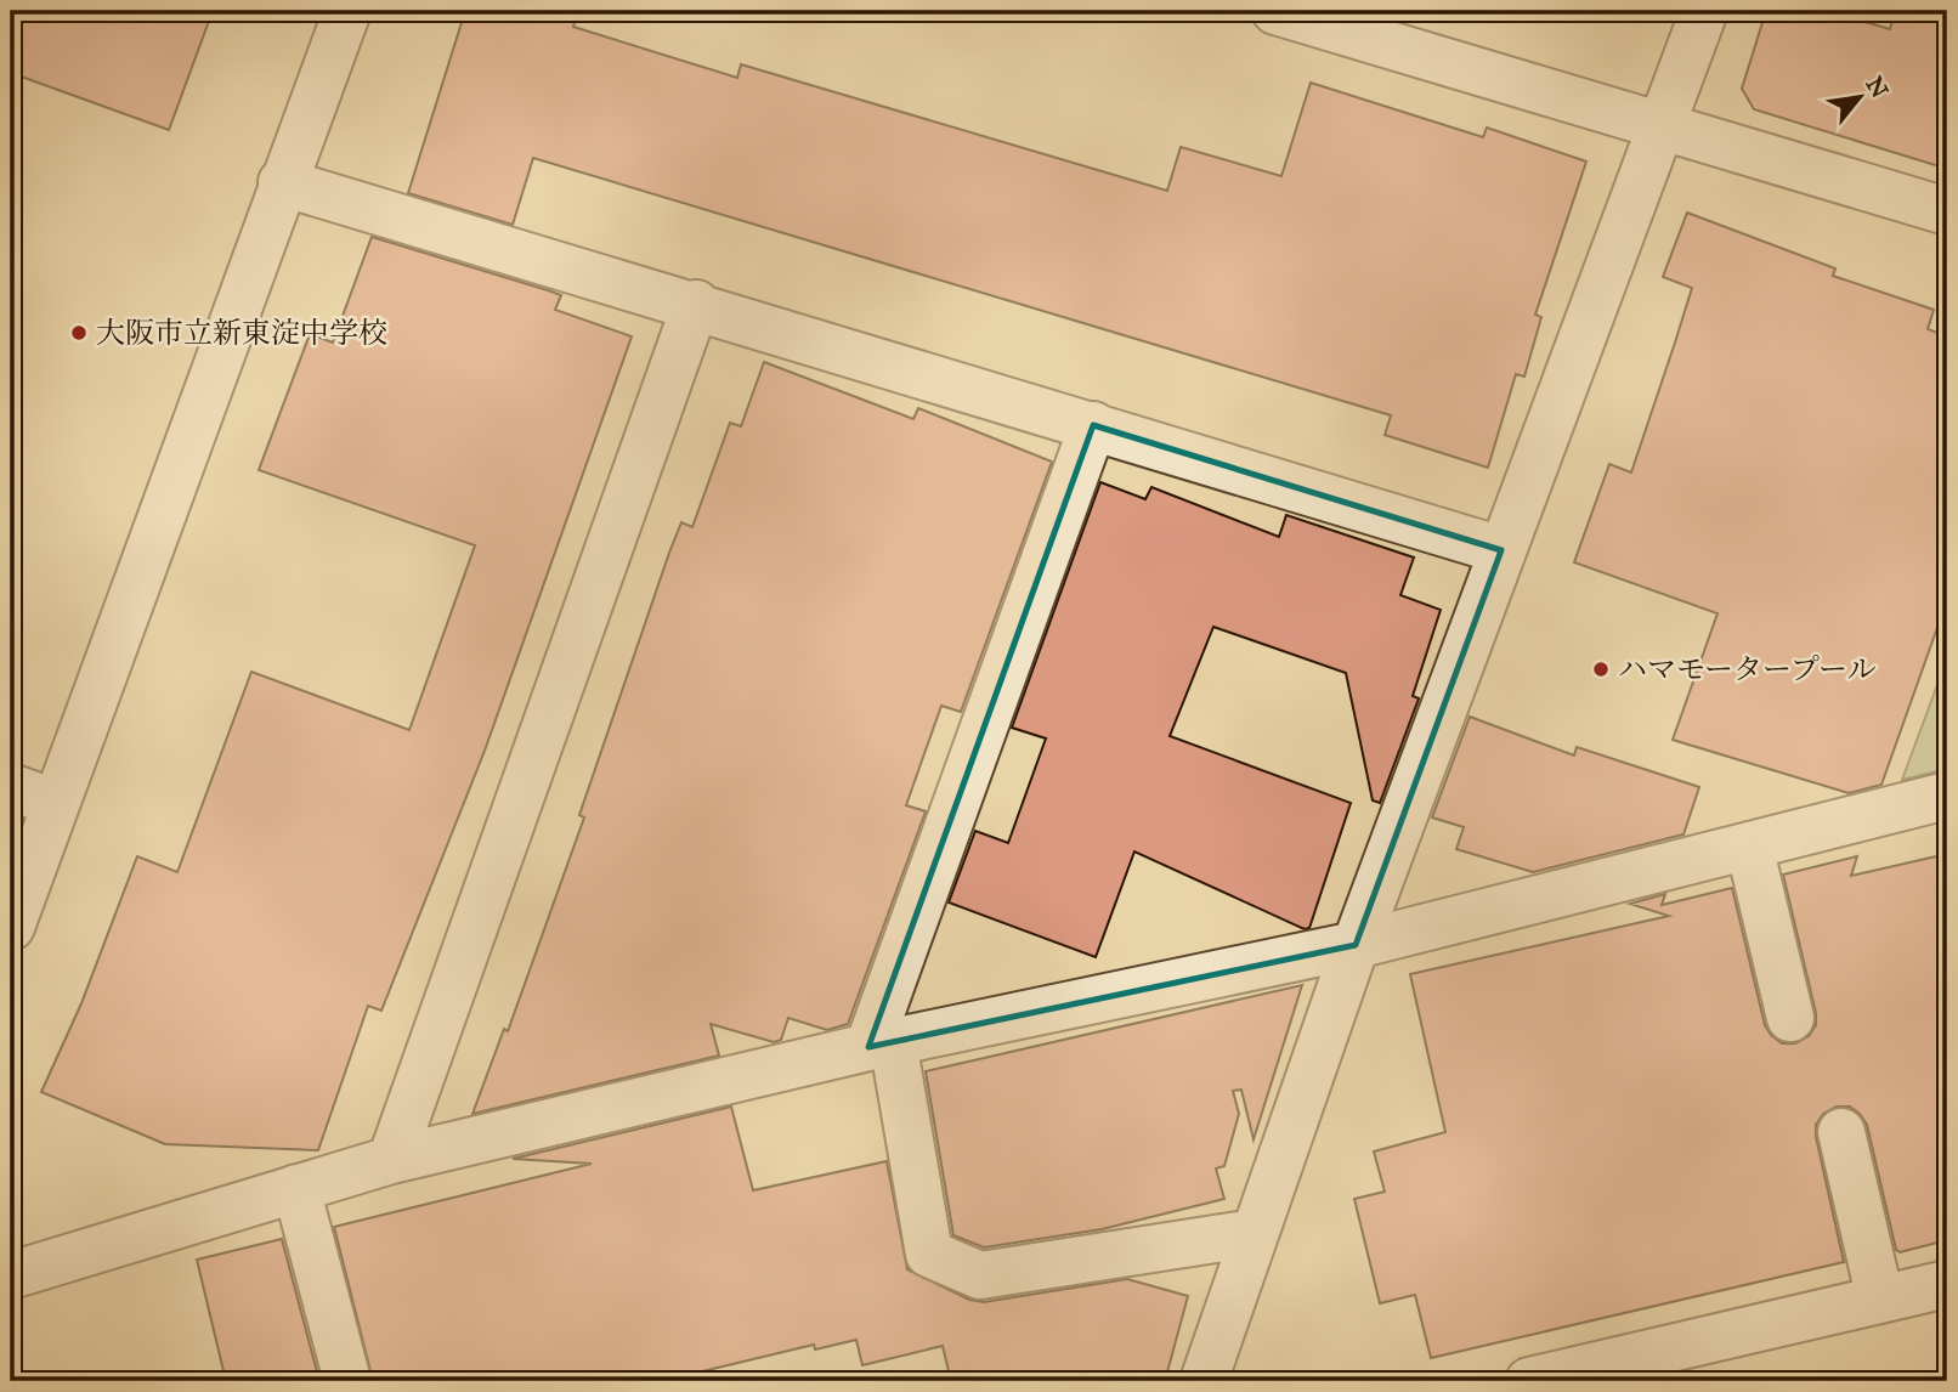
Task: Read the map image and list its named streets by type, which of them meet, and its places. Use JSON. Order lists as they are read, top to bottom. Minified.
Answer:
{"places":["大阪市立新東淀中学校","ハマモータープール"],"north":"top right"}
